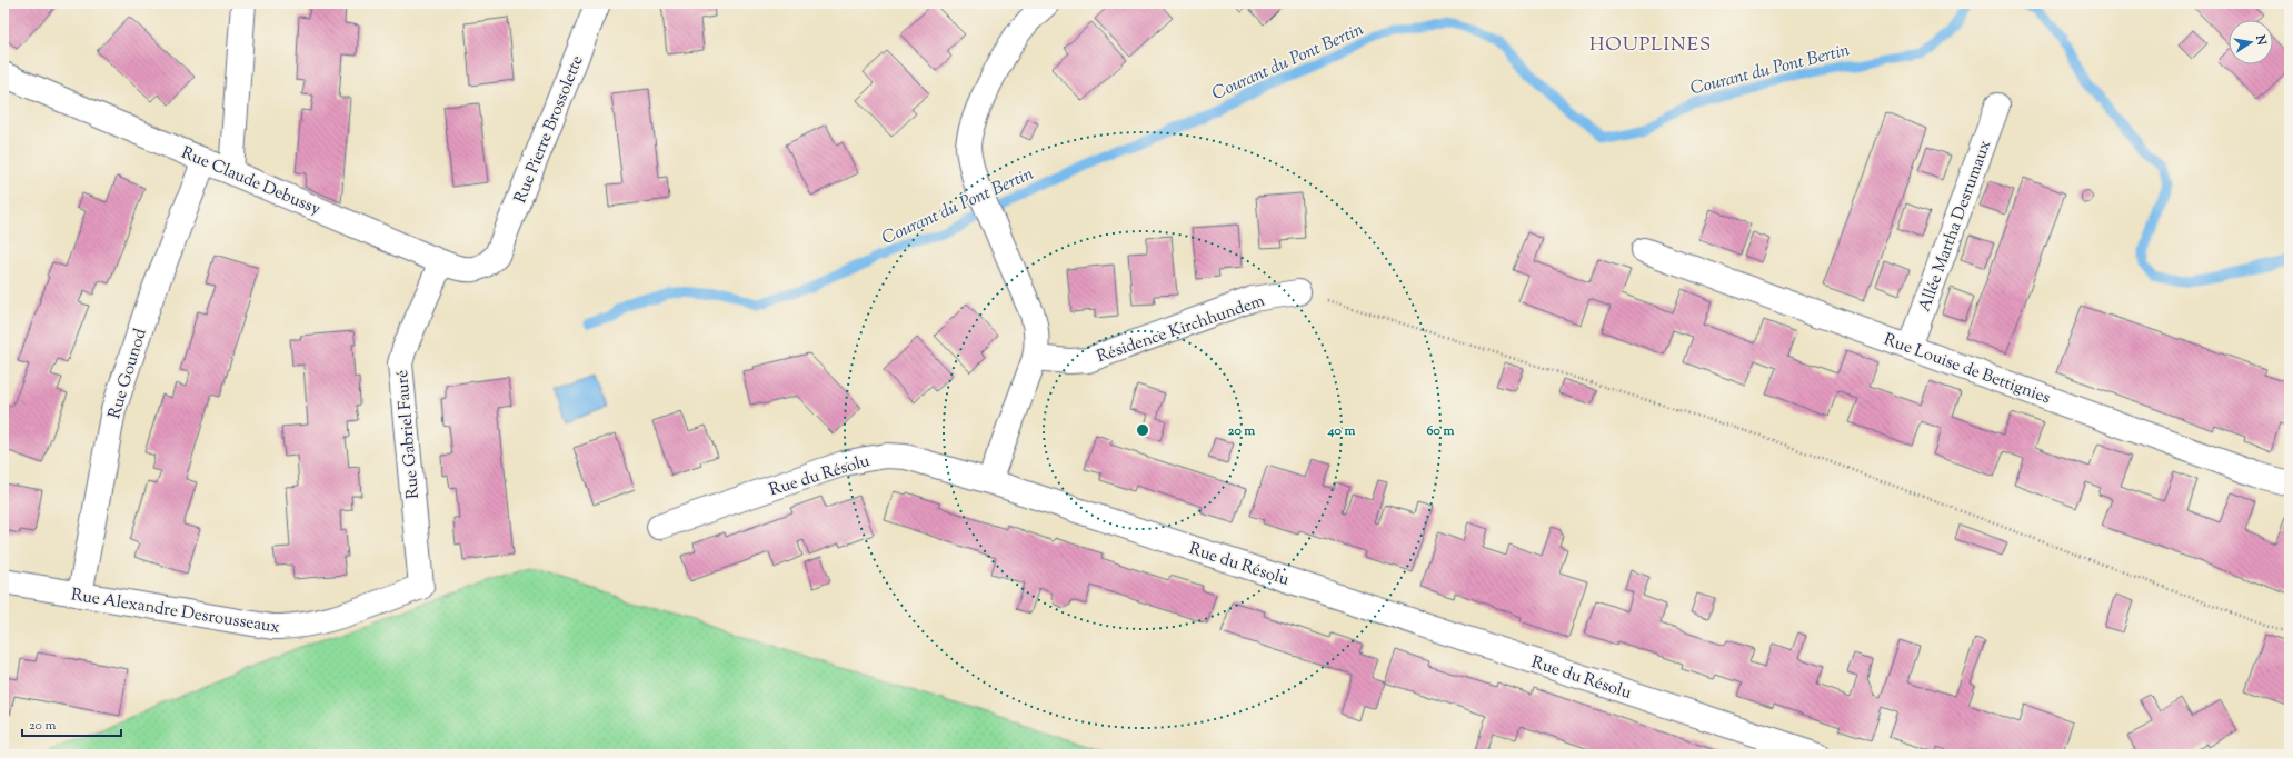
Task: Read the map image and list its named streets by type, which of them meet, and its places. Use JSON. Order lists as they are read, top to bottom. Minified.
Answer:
{"streets":{"street":["Rue Pierre Brossolette","Rue Claude Debussy","Allée Martha Desrumaux","Résidence Kirchhundem","Rue Louise de Bettignies","Rue Gounod","Rue Gabriel Fauré","Rue du Résolu","Rue Alexandre Desrousseaux"]},"crossings":[["Rue Pierre Brossolette","Rue Claude Debussy"],["Rue Claude Debussy","Rue Gounod"],["Rue Claude Debussy","Rue Gabriel Fauré"],["Allée Martha Desrumaux","Rue Louise de Bettignies"],["Rue Gounod","Rue Alexandre Desrousseaux"],["Rue Gabriel Fauré","Rue Alexandre Desrousseaux"]],"districts":["HOUPLINES"],"water":["Courant du Pont Bertin"],"scale_bar":"20 m","north":"right","rings":["20 m","40 m","60 m"]}
